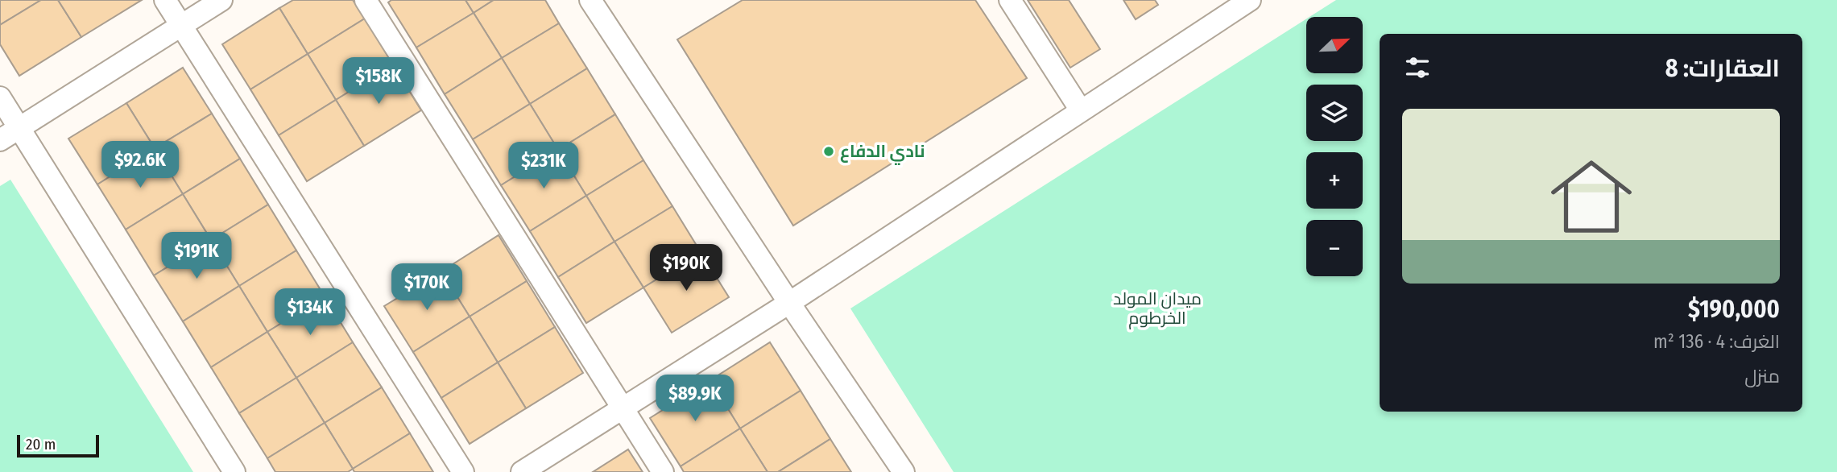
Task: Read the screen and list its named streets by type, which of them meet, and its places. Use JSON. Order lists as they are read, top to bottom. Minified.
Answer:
{"parks":["ميدان المولد الخرطوم"],"places":["نادي الدفاع"],"scale_bar":"20 m","north":"top right","page":{"map_buttons":["+","−"],"heading":"العقارات: 8","price":["$158K","$92.6K","$231K","$191K","$190K","$170K","$134K","$89.9K"],"list":[{"name":"$190,000","note":"الغرف: 4 · 136 m² · منزل"}],"scale":"20 m"}}
